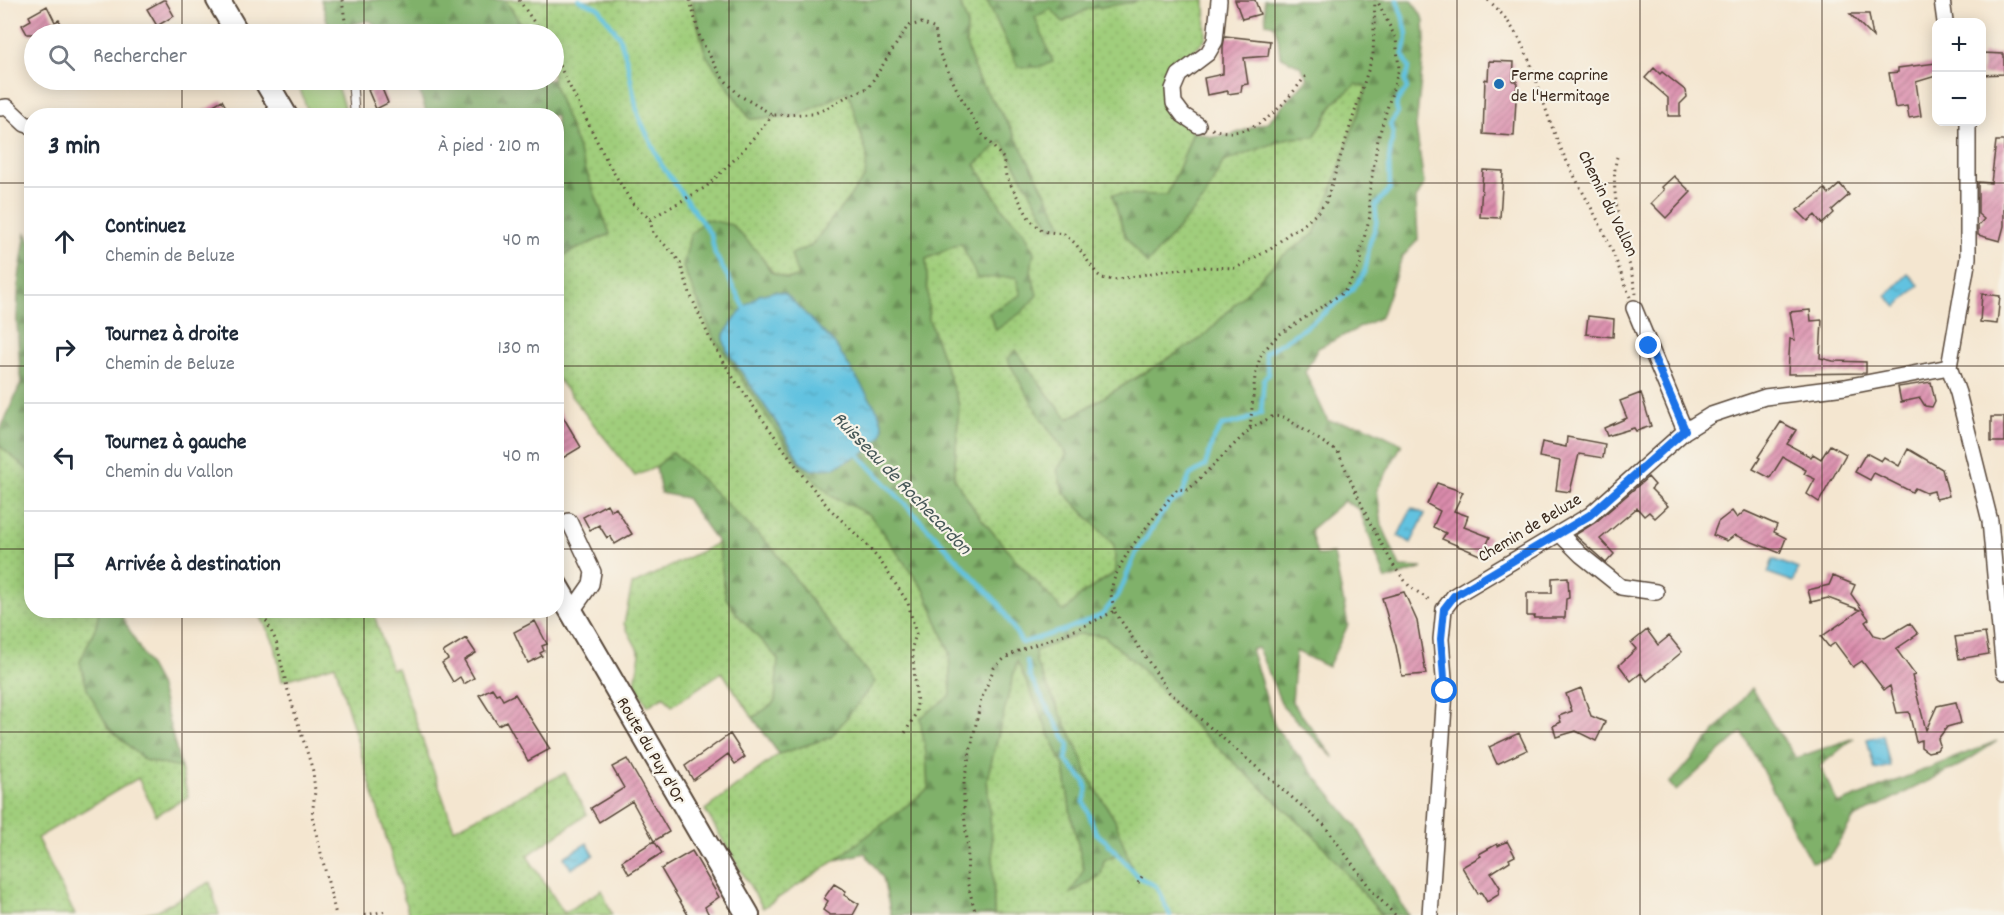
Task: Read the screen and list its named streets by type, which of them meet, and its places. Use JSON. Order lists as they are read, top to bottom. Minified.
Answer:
{"streets":{"main road":["Route du Puy d'Or"],"street":["Chemin de Beluze"],"path":["Chemin du Vallon"]},"water":["Ruisseau de Rochecardon"],"places":["Ferme caprine de l'Hermitage"],"page":{"map_buttons":["+","−"],"search":"Rechercher","heading":["3 min","À pied · 210 m"],"list":[["Continuez","Chemin de Beluze","40 m"],["Tournez à droite","Chemin de Beluze","130 m"],["Tournez à gauche","Chemin du Vallon","40 m"],"Arrivée à destination"]}}
